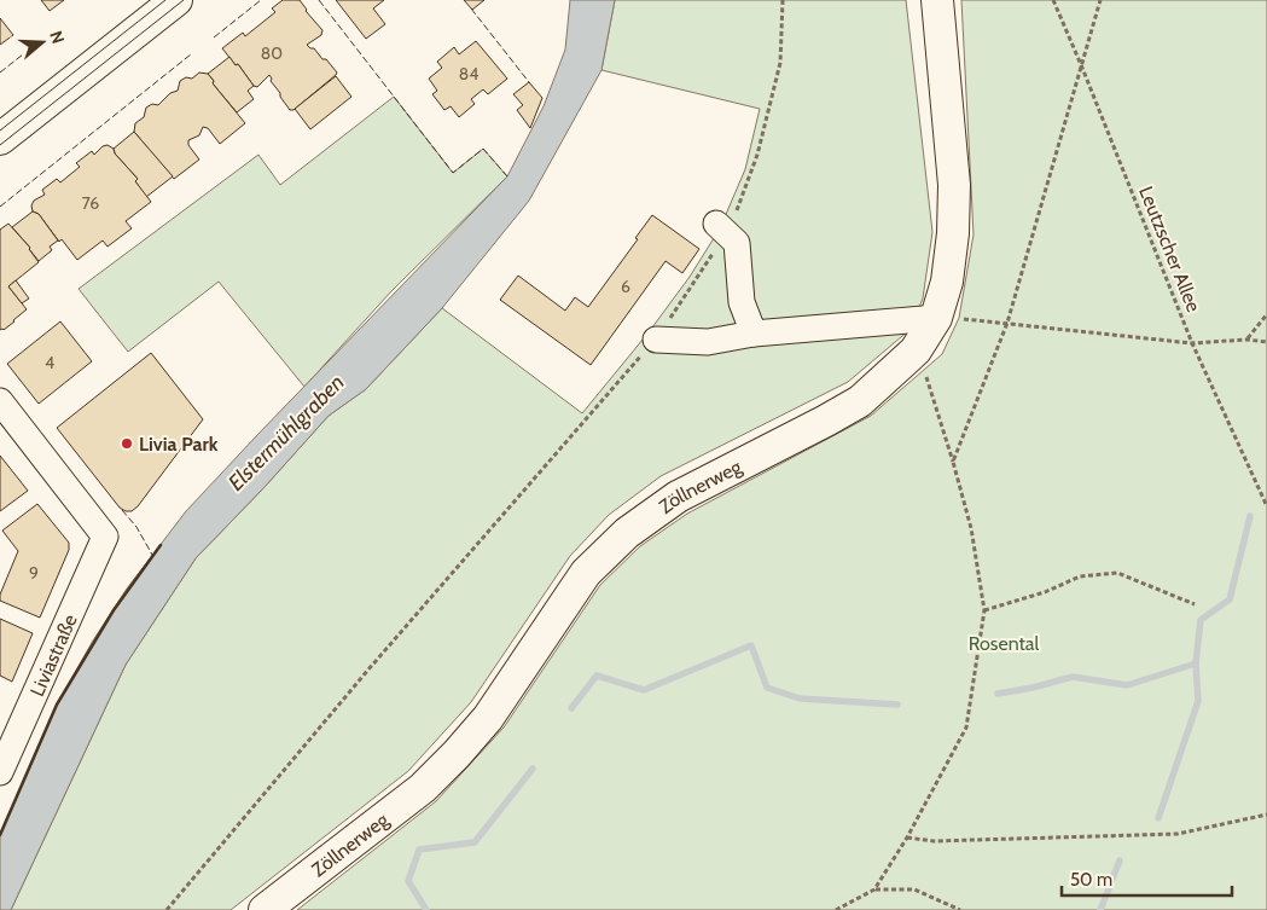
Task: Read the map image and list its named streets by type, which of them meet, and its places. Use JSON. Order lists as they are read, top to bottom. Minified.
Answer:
{"streets":{"main road":["Zöllnerweg"],"street":["Liviastraße"],"path":["Leutzscher Allee"]},"water":["Elstermühlgraben"],"parks":["Rosental"],"places":["Livia Park"],"house_numbers":["80","84","76","6","4","9"],"scale_bar":"50 m","north":"right"}
